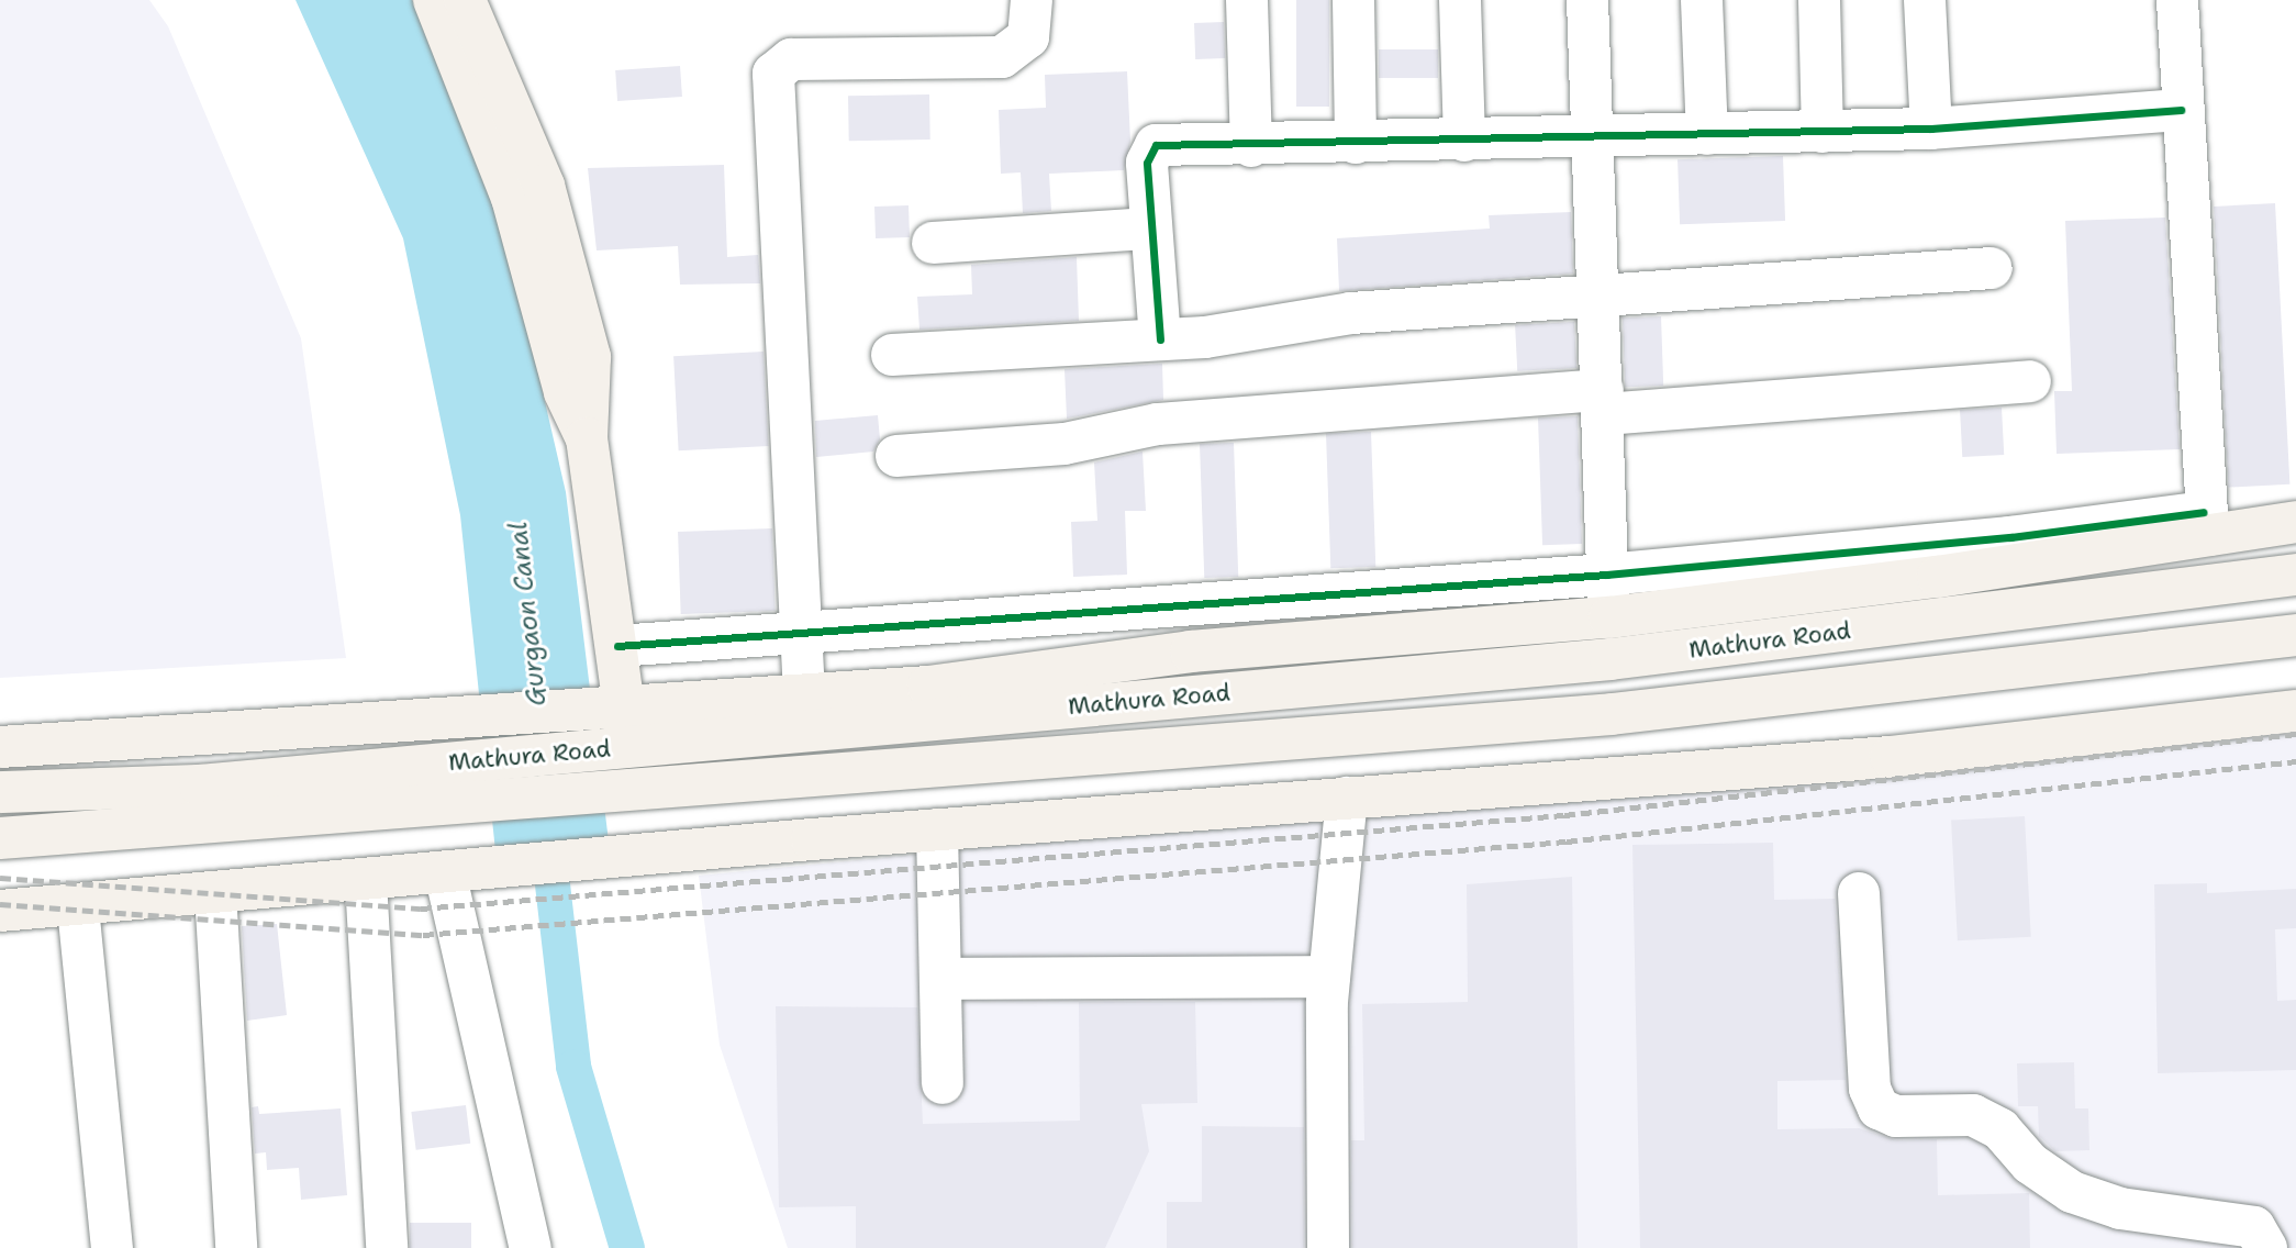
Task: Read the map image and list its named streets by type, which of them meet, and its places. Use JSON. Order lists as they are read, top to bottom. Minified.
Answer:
{"streets":{"main road":["Mathura Road"]},"water":["Gurgaon Canal"]}
